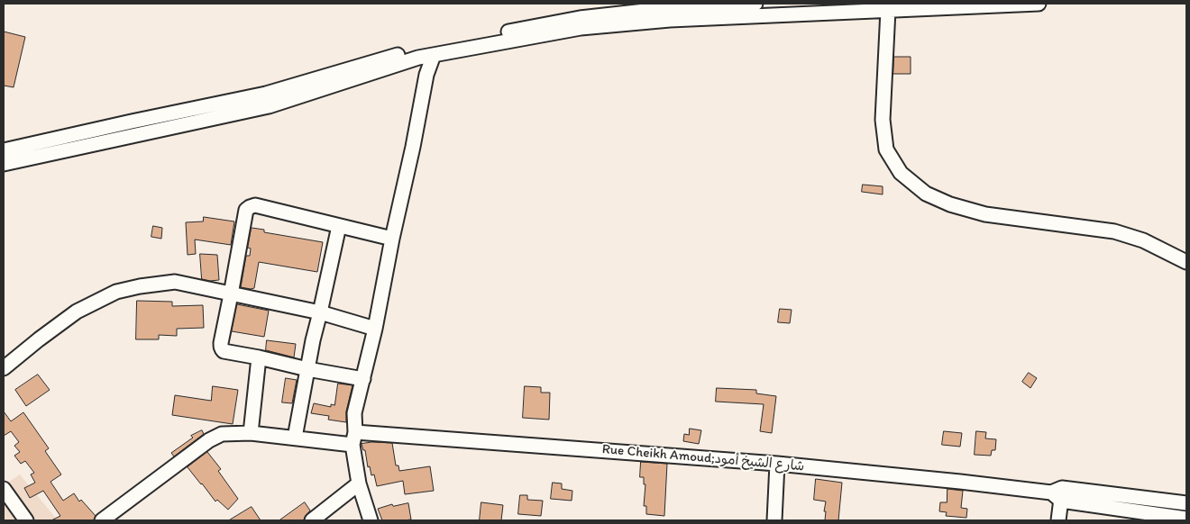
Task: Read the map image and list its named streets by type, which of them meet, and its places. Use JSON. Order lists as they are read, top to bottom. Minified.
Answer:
{"streets":{"street":["Rue Cheikh Amoud;شارع الشيخ أمود"]}}
